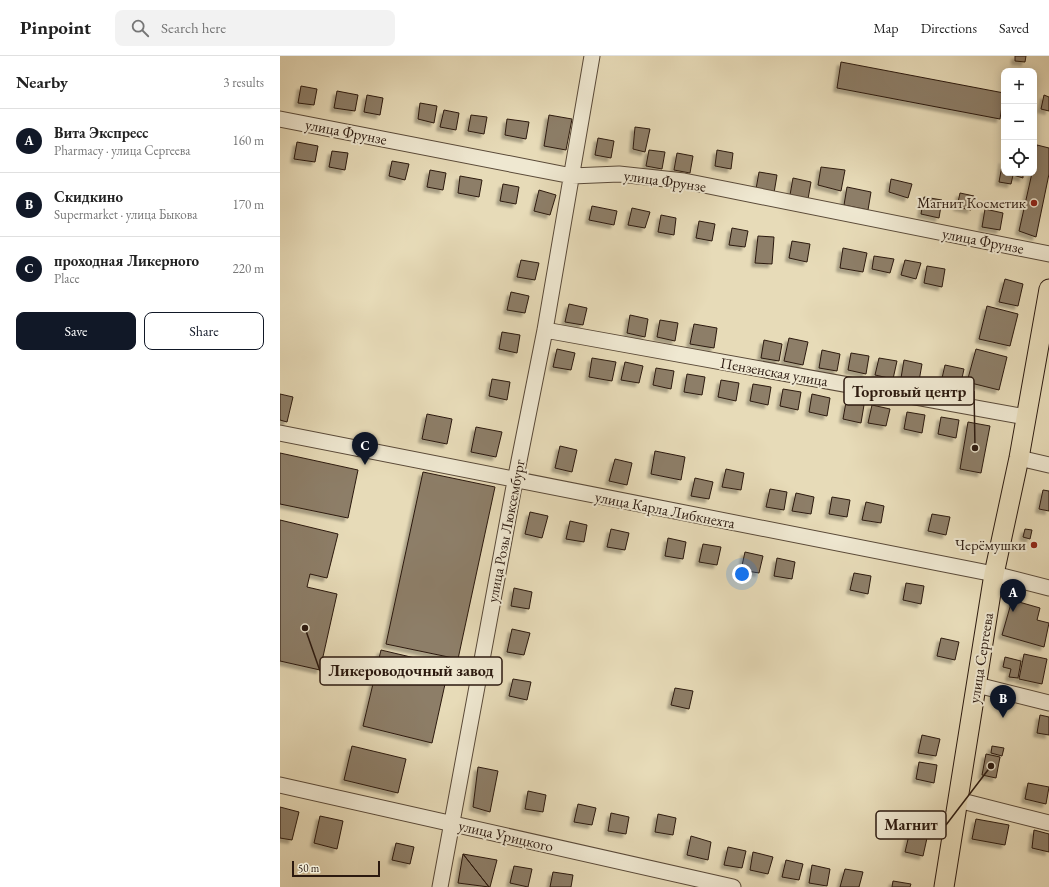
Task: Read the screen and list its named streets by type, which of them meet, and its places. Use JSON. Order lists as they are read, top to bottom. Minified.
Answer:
{"streets":{"main road":["улица Сергеева"],"street":["улица Фрунзе","Пензенская улица","улица Карла Либкнехта","улица Розы Люксембург","улица Урицкого"]},"crossings":[["улица Фрунзе","улица Розы Люксембург"],["Пензенская улица","улица Розы Люксембург"],["Пензенская улица","улица Сергеева"],["улица Карла Либкнехта","улица Розы Люксембург"],["улица Карла Либкнехта","улица Сергеева"],["улица Розы Люксембург","улица Урицкого"]],"places":["Магнит Косметик","Торговый центр","Черёмушки","Ликероводочный завод","Магнит"],"scale_bar":"50 m","page":{"header":"Pinpoint","search":"Search here","nav":["Map","Directions","Saved"],"heading":["Nearby","3 results"],"map_buttons":["+","−"],"list":[{"mark":"A","name":"Вита Экспресс","note":"Pharmacy · улица Сергеева","value":"160 m"},{"mark":"B","name":"Скидкино","note":"Supermarket · улица Быкова","value":"170 m"},{"mark":"C","name":"проходная Ликерного","note":"Place","value":"220 m"}],"buttons":["Save","Share"],"pins":["C","A","B"],"scale":"50 m"}}
